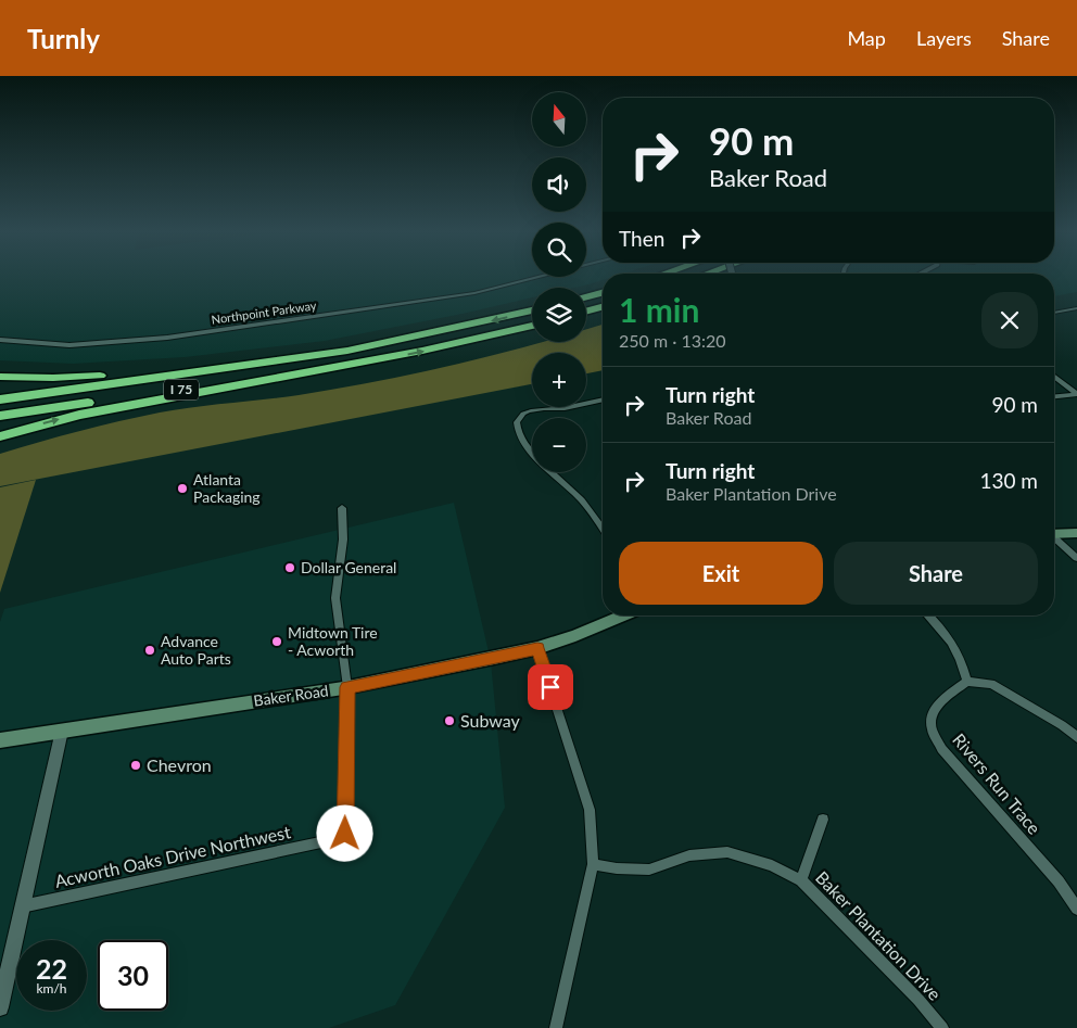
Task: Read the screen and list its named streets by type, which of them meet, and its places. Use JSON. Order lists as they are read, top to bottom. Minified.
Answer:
{"streets":{"highway":["I 75"],"main road":["Baker Road"],"street":["Northpoint Parkway","Rivers Run Trace","Acworth Oaks Drive Northwest","Baker Plantation Drive"]},"crossings":[["Baker Road","Acworth Oaks Drive Northwest"]],"places":["Atlanta Packaging","Dollar General","Midtown Tire - Acworth","Advance Auto Parts","Subway","Chevron"],"north":"top","page":{"header":"Turnly","nav":["Map","Layers","Share"],"map_buttons":["+","−"],"turn":["90 m","Baker Road"],"then":"Then","heading":["1 min","250 m · 13:20"],"list":[{"name":"Turn right","note":"Baker Road","value":"90 m"},{"name":"Turn right","note":"Baker Plantation Drive","value":"130 m"}],"buttons":["Exit","Share"],"speed":"22 km/h","limit":"30"}}
